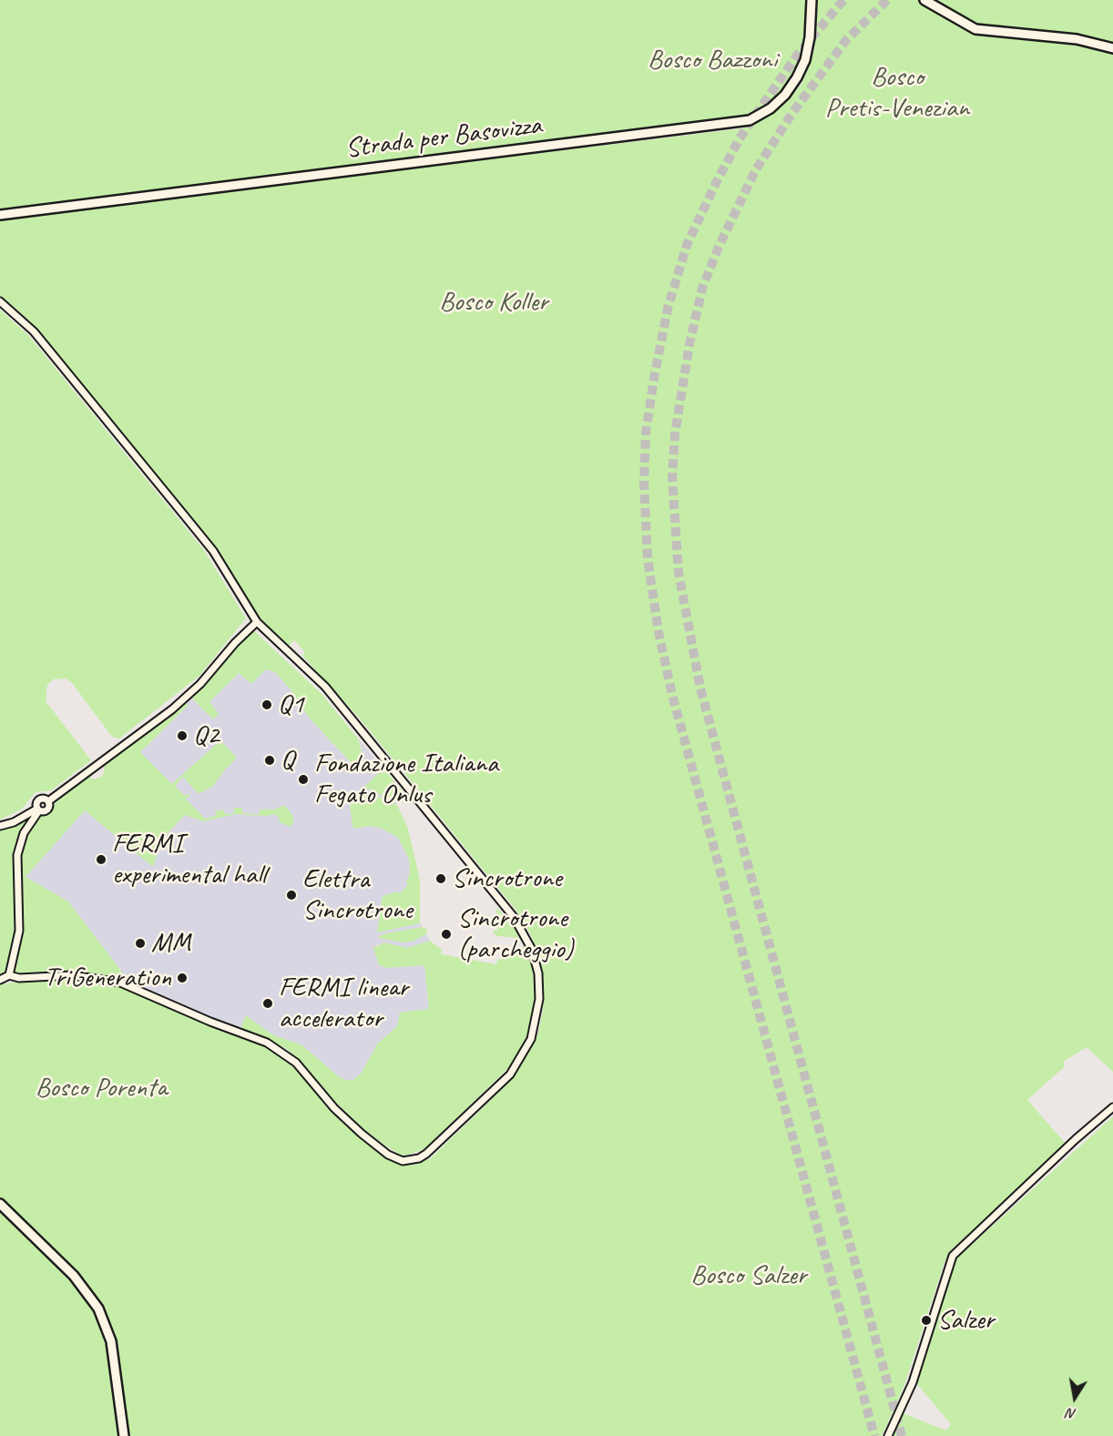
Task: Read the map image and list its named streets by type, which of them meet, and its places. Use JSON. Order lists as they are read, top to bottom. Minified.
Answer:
{"streets":{"main road":["Strada per Basovizza"]},"parks":["Bosco Bazzoni","Bosco Pretis-Venezian","Bosco Koller","Bosco Porenta","Bosco Salzer"],"places":["Q1","Q2","Q","Fondazione Italiana Fegato Onlus","FERMI experimental hall","Sincrotrone","Elettra Sincrotrone","Sincrotrone (parcheggio)","MM","TriGeneration","FERMI linear accelerator","Salzer"],"north":"bottom"}
